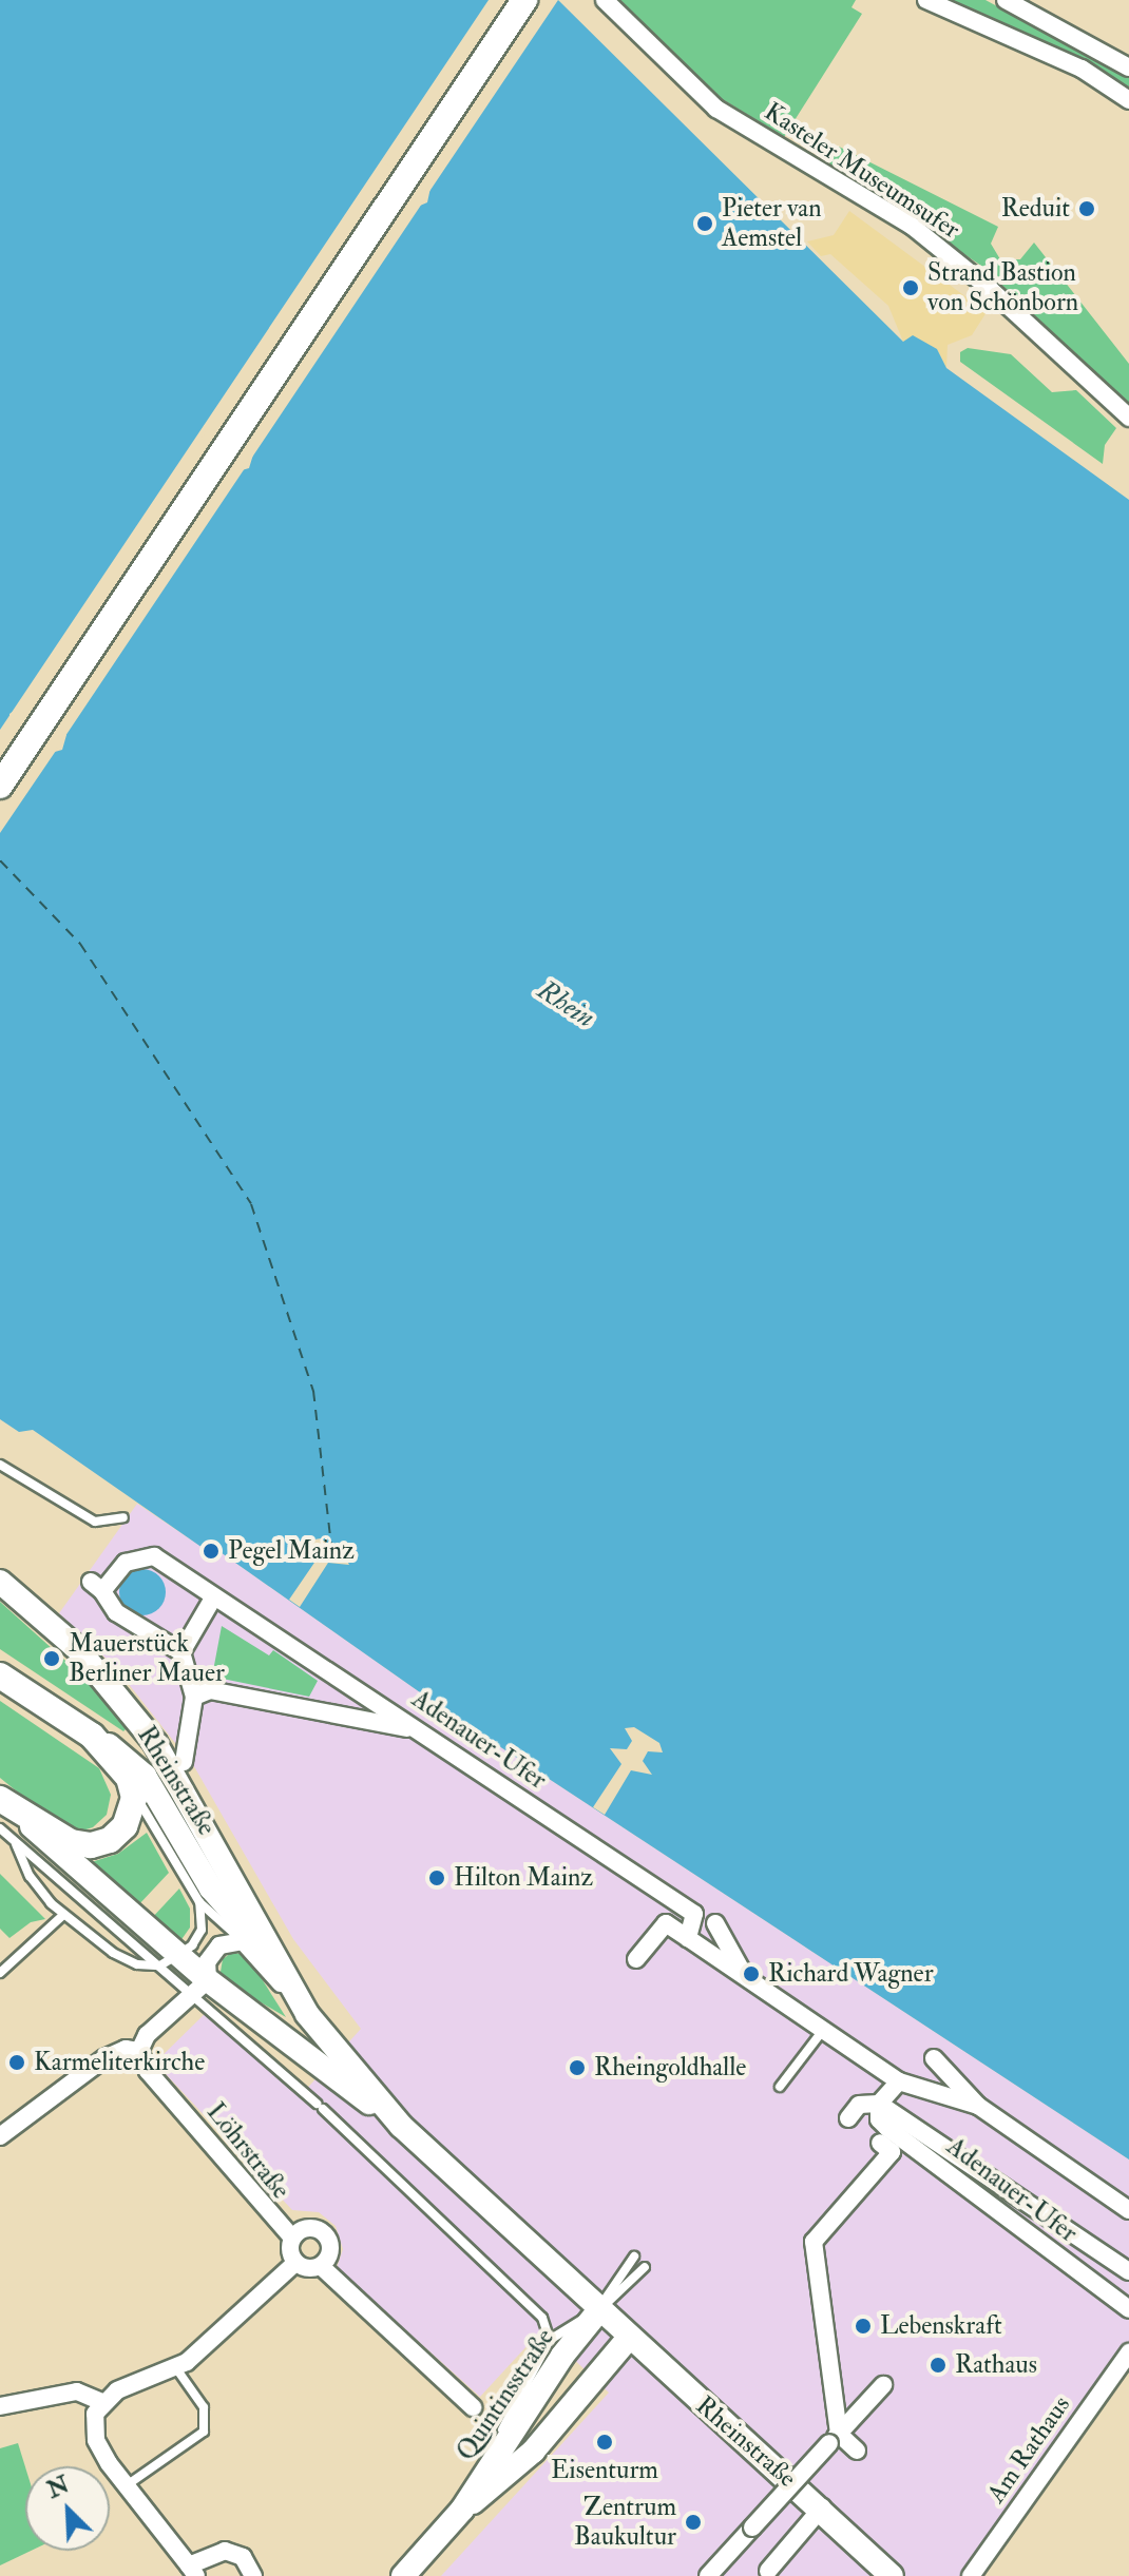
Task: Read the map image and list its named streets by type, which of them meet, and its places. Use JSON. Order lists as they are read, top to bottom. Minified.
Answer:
{"streets":{"main road":["Rheinstraße","Quintinsstraße"],"street":["Kasteler Museumsufer","Adenauer-Ufer","Löhrstraße","Am Rathaus"]},"crossings":[["Rheinstraße","Quintinsstraße"]],"water":["Rhein"],"places":["Reduit","Pieter van Aemstel","Strand Bastion von Schönborn","Pegel Mainz","Mauerstück Berliner Mauer","Hilton Mainz","Richard Wagner","Karmeliterkirche","Rheingoldhalle","Lebenskraft","Rathaus","Eisenturm","Zentrum Baukultur"],"north":"top left"}
